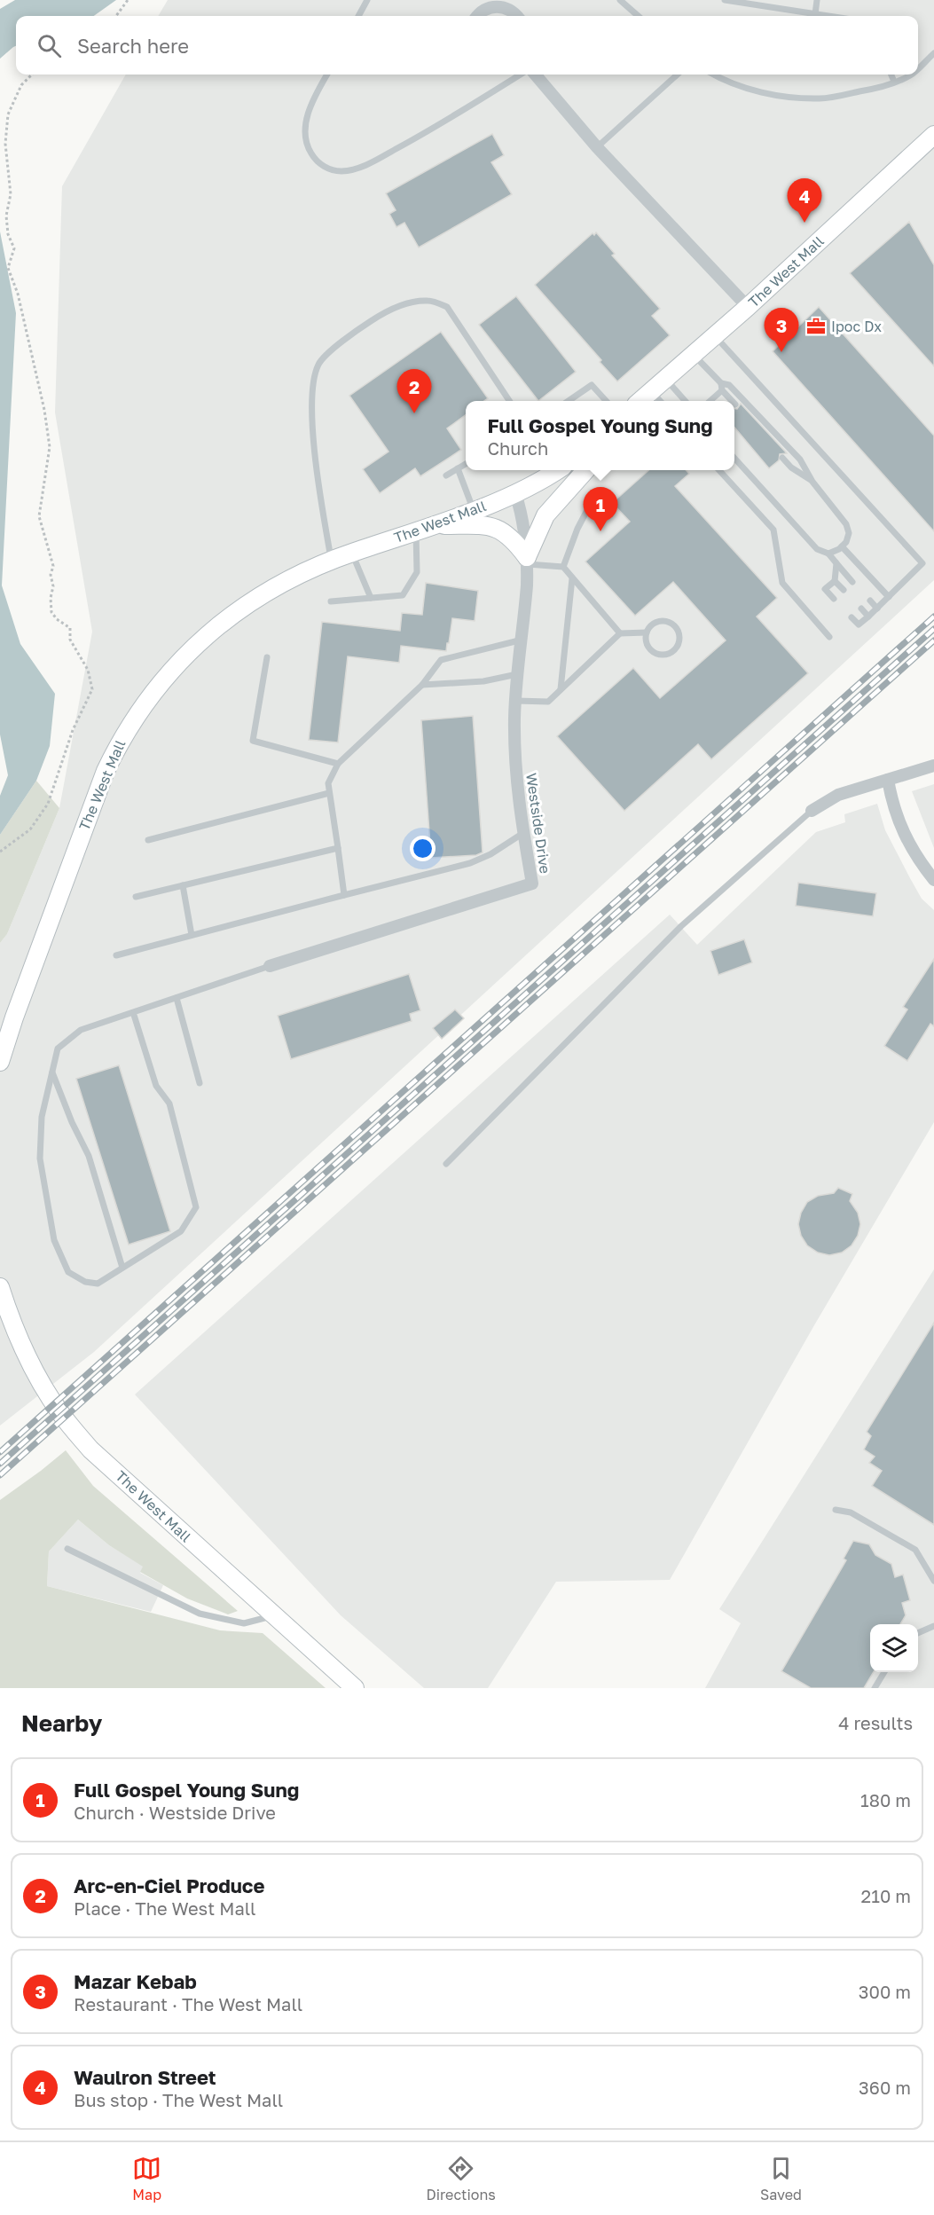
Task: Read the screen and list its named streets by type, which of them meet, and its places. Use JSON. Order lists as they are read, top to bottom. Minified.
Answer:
{"streets":{"main road":["The West Mall"],"street":["Westside Drive"]},"crossings":[["The West Mall","Westside Drive"]],"places":{"office":["Ipoc Dx"]},"page":{"search":"Search here","pins":["4","3","2","1"],"popup":["Full Gospel Young Sung","Church"],"heading":["Nearby","4 results"],"list":[{"mark":"1","name":"Full Gospel Young Sung","note":"Church · Westside Drive","value":"180 m"},{"mark":"2","name":"Arc-en-Ciel Produce","note":"Place · The West Mall","value":"210 m"},{"mark":"3","name":"Mazar Kebab","note":"Restaurant · The West Mall","value":"300 m"},{"mark":"4","name":"Waulron Street","note":"Bus stop · The West Mall","value":"360 m"}],"nav":["Map","Directions","Saved"]}}
